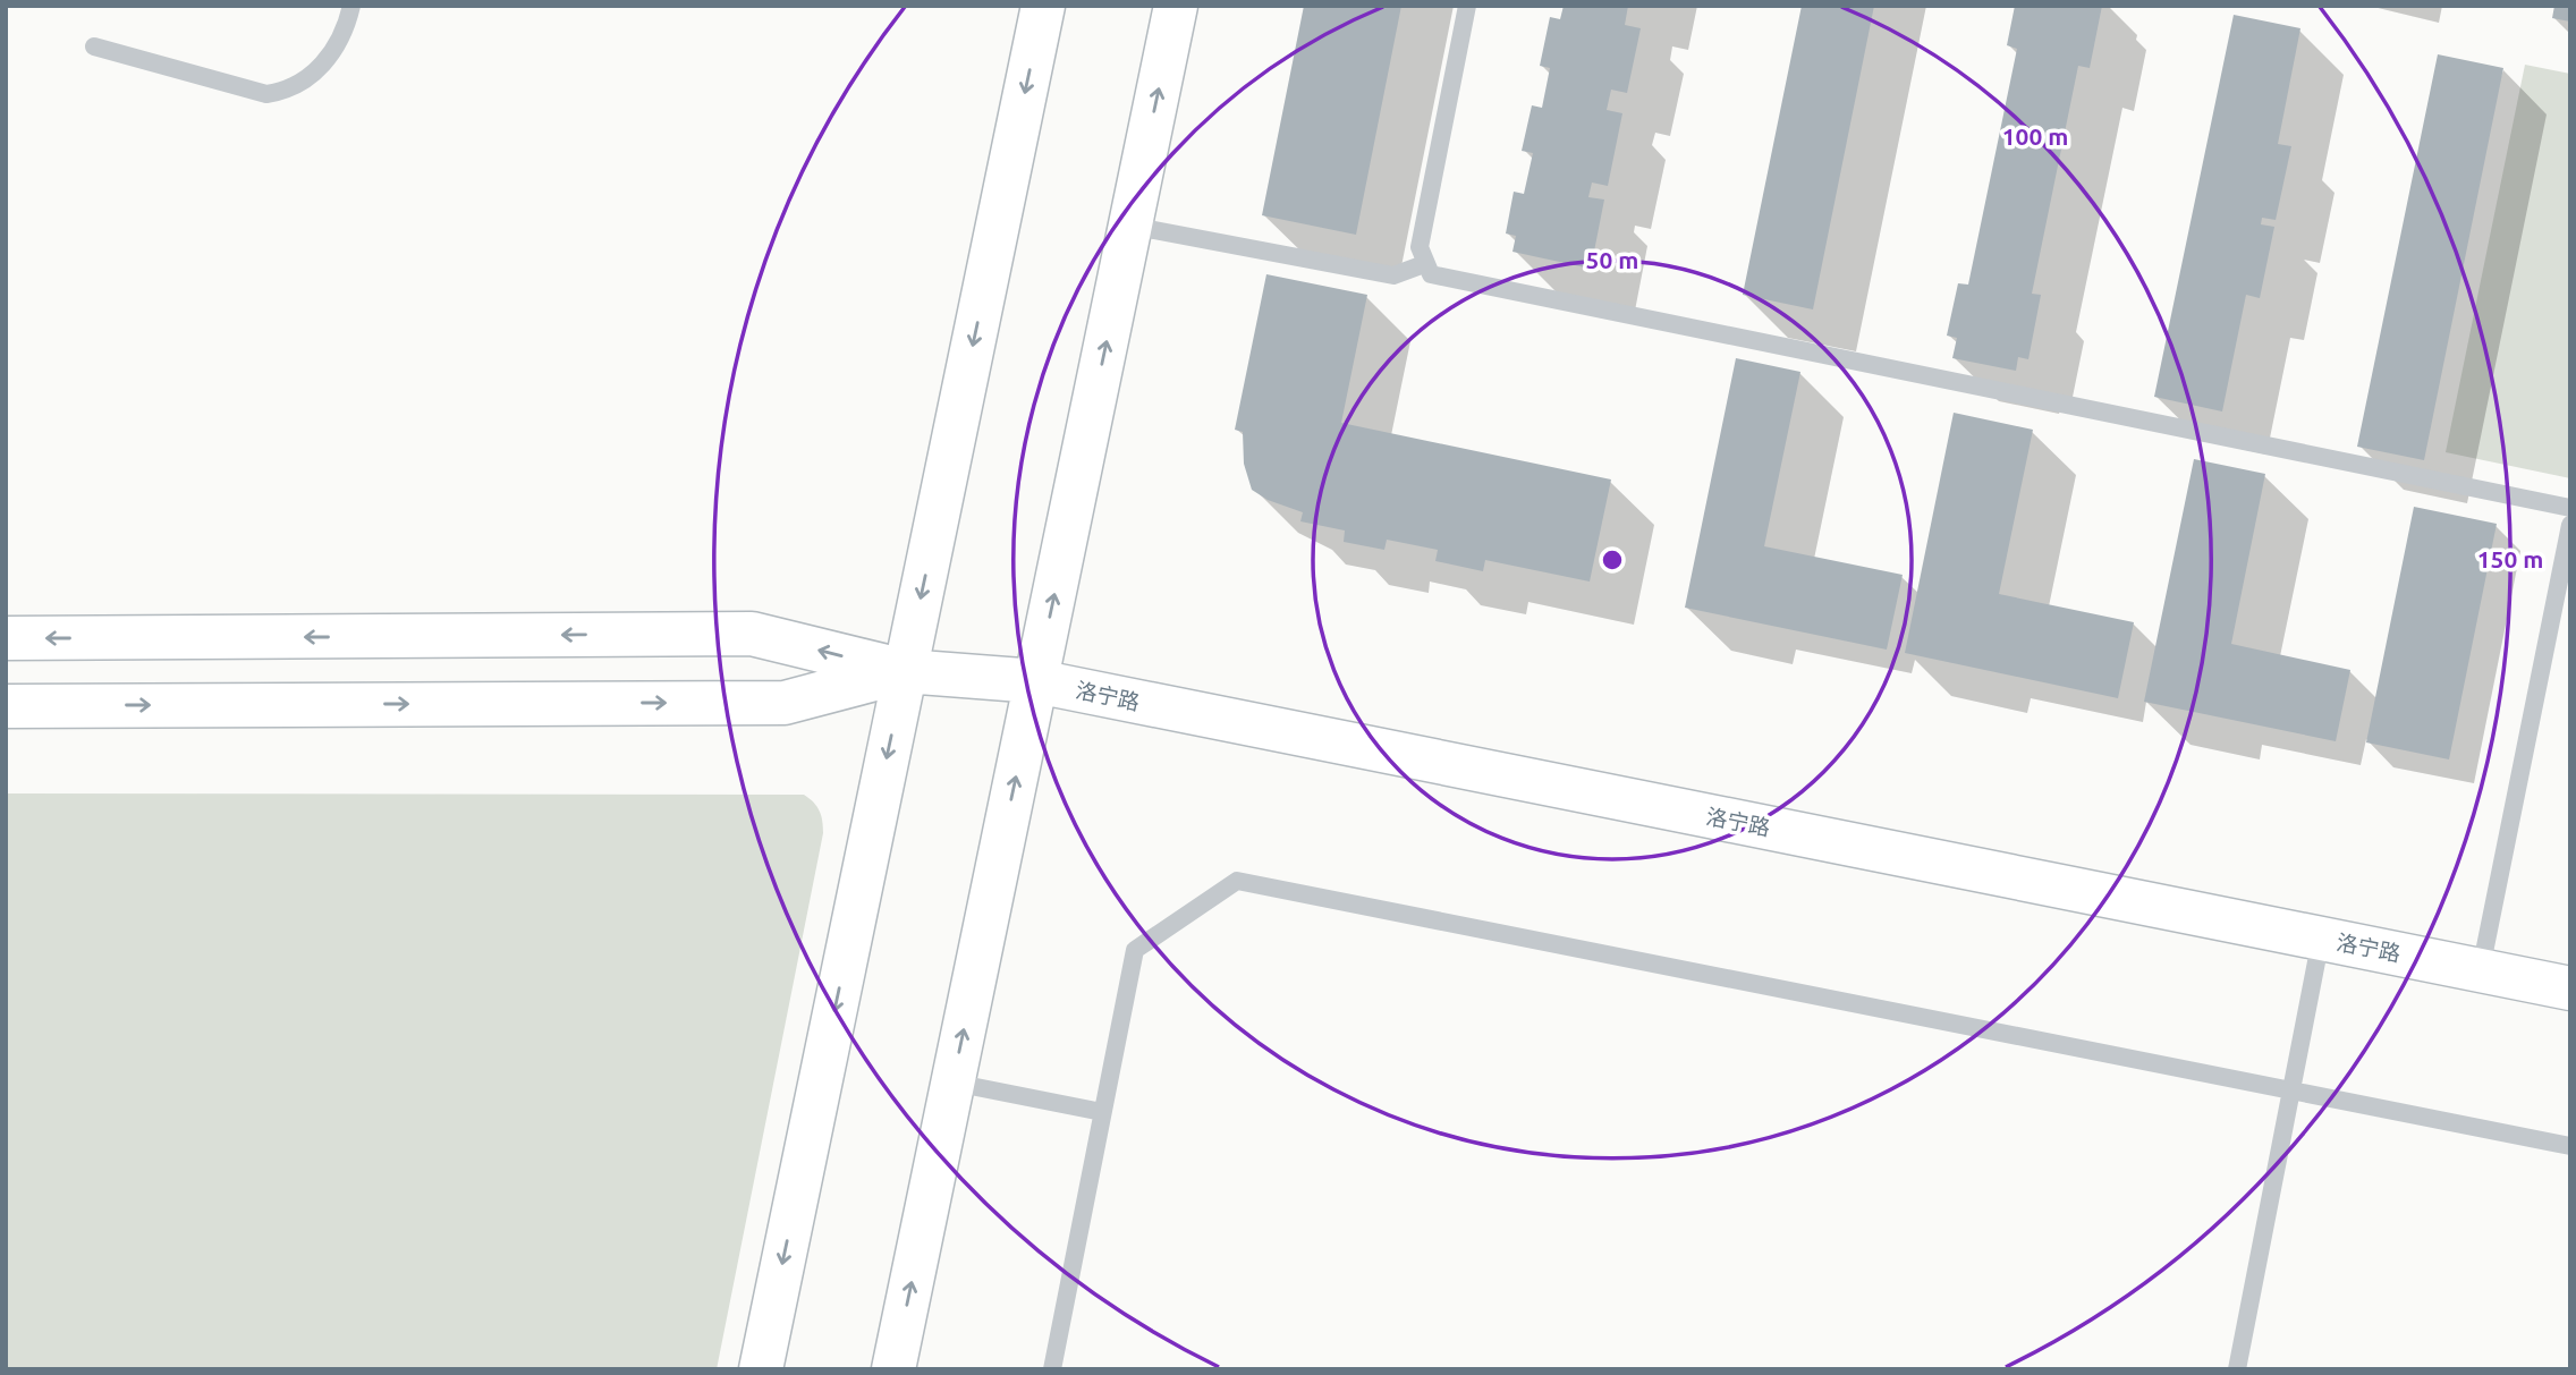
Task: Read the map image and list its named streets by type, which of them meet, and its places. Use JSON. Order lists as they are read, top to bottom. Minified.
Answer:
{"streets":{"main road":["洛宁路"]},"rings":["100 m","50 m","150 m"]}
